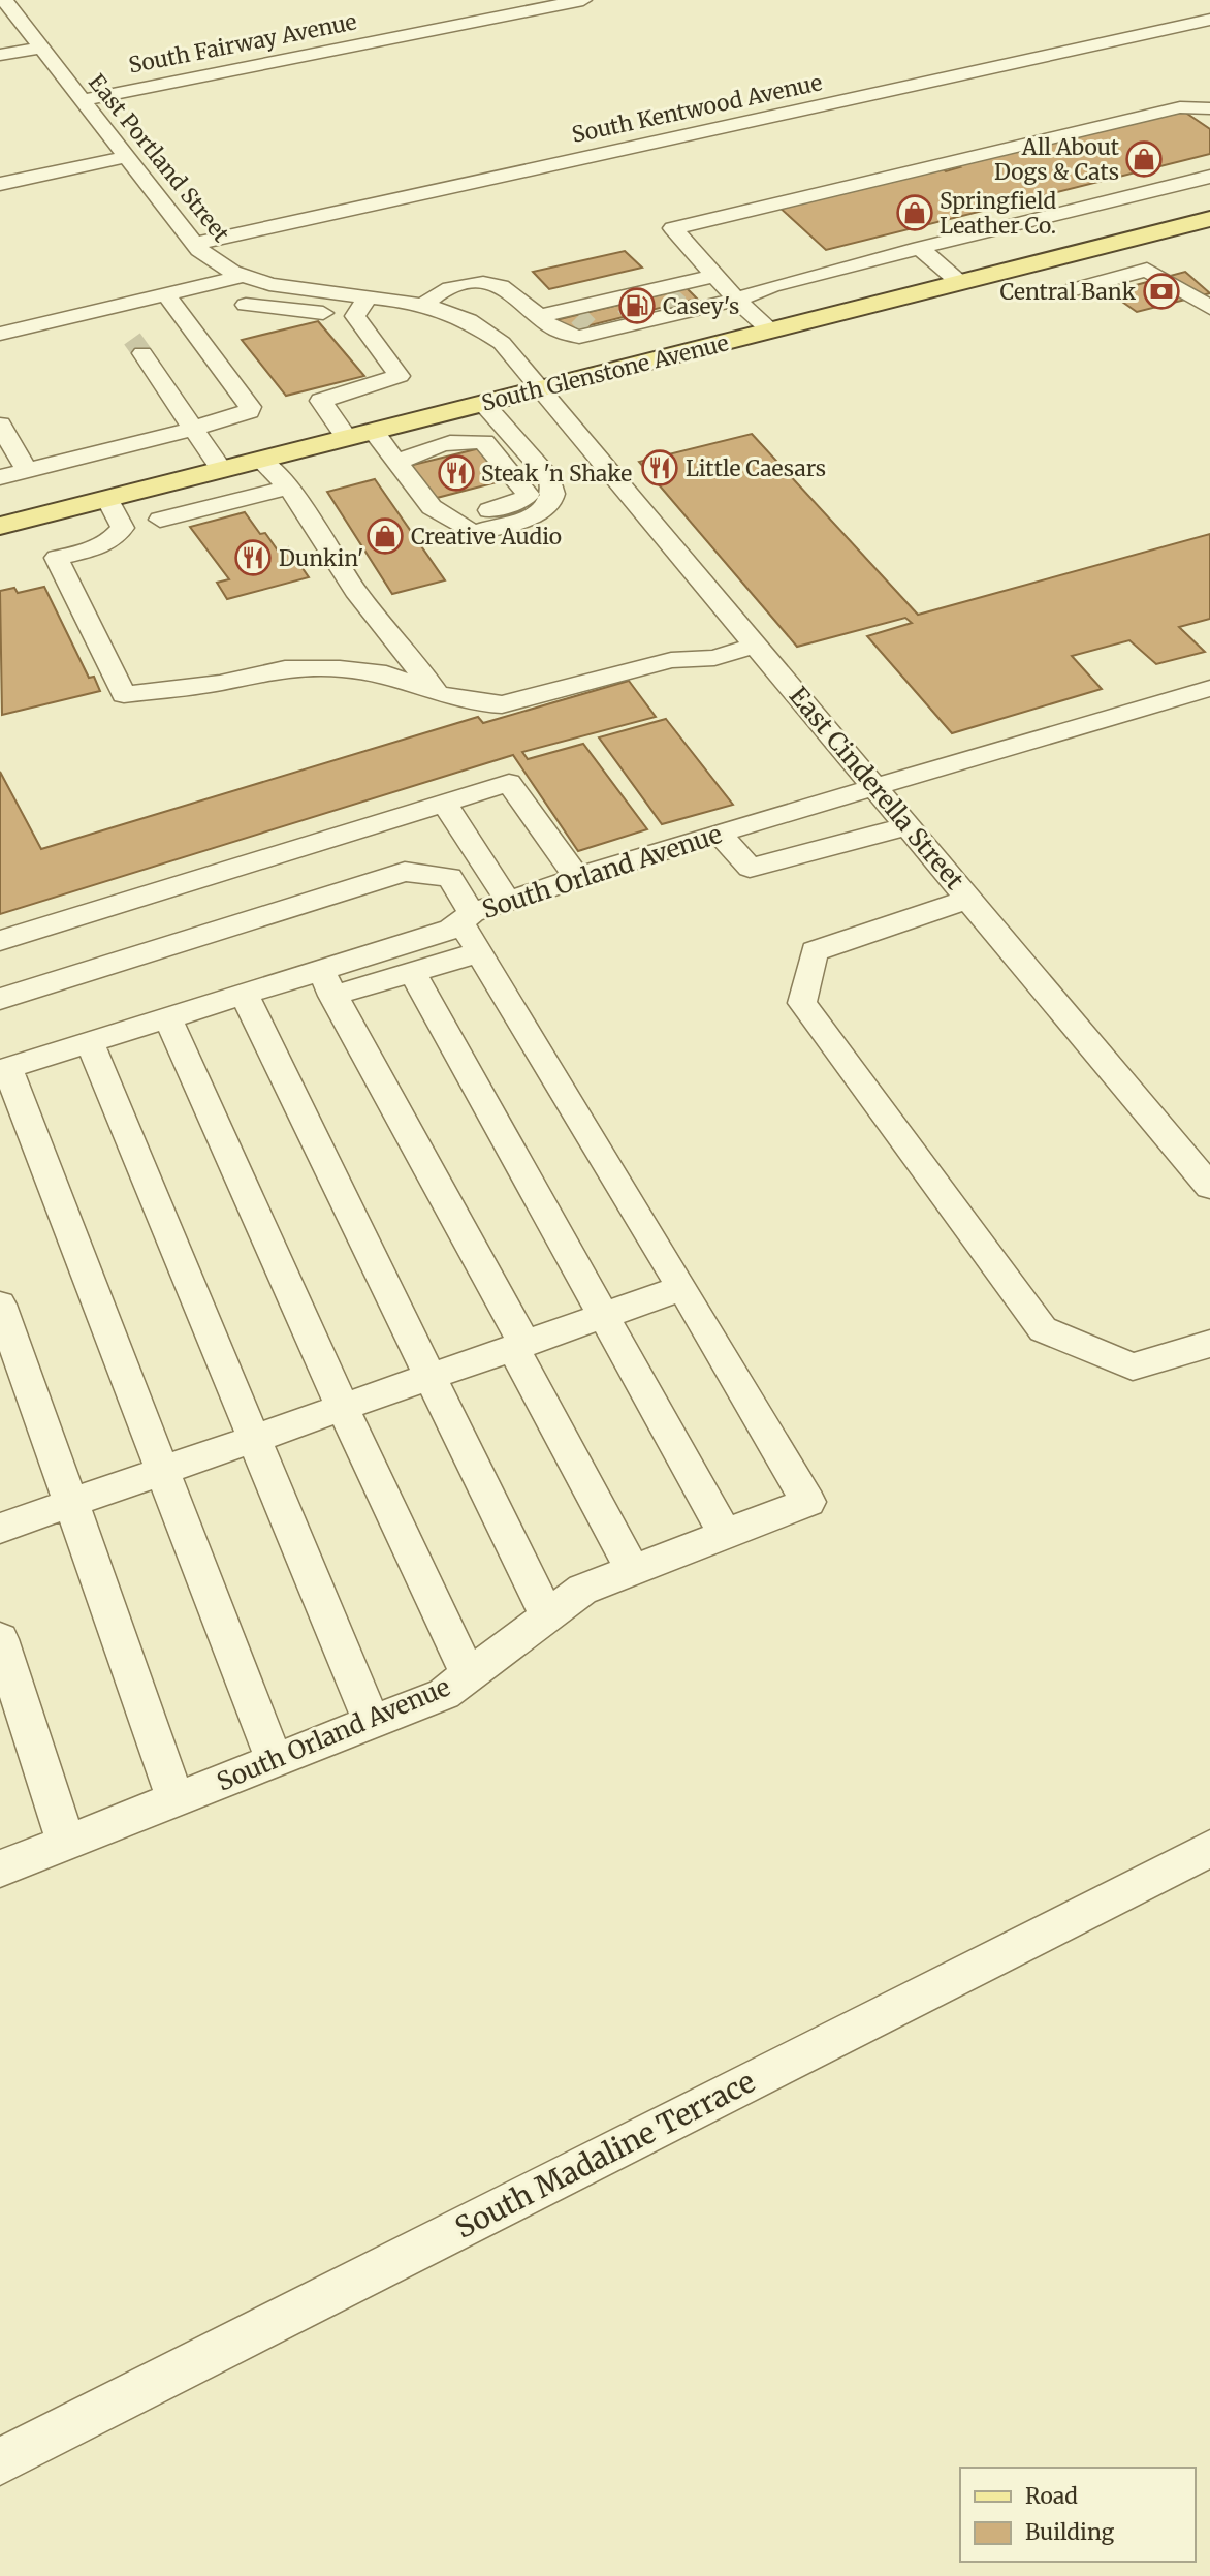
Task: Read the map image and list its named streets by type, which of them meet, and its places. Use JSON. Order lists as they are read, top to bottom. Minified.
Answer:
{"streets":{"main road":["South Glenstone Avenue"],"street":["South Fairway Avenue","South Kentwood Avenue","East Portland Street","East Cinderella Street","South Orland Avenue","South Madaline Terrace"]},"crossings":[["South Fairway Avenue","East Portland Street"],["South Kentwood Avenue","East Portland Street"],["East Portland Street","South Glenstone Avenue"],["East Portland Street","East Cinderella Street"],["South Glenstone Avenue","East Cinderella Street"],["East Cinderella Street","South Orland Avenue"]],"places":{"shop":["All About Dogs & Cats","Springfield Leather Co.","Creative Audio"],"bank":["Central Bank"],"fuel station":["Casey's"],"restaurant":["Little Caesars","Steak 'n Shake","Dunkin'"]},"legend":["Road","Building"]}
